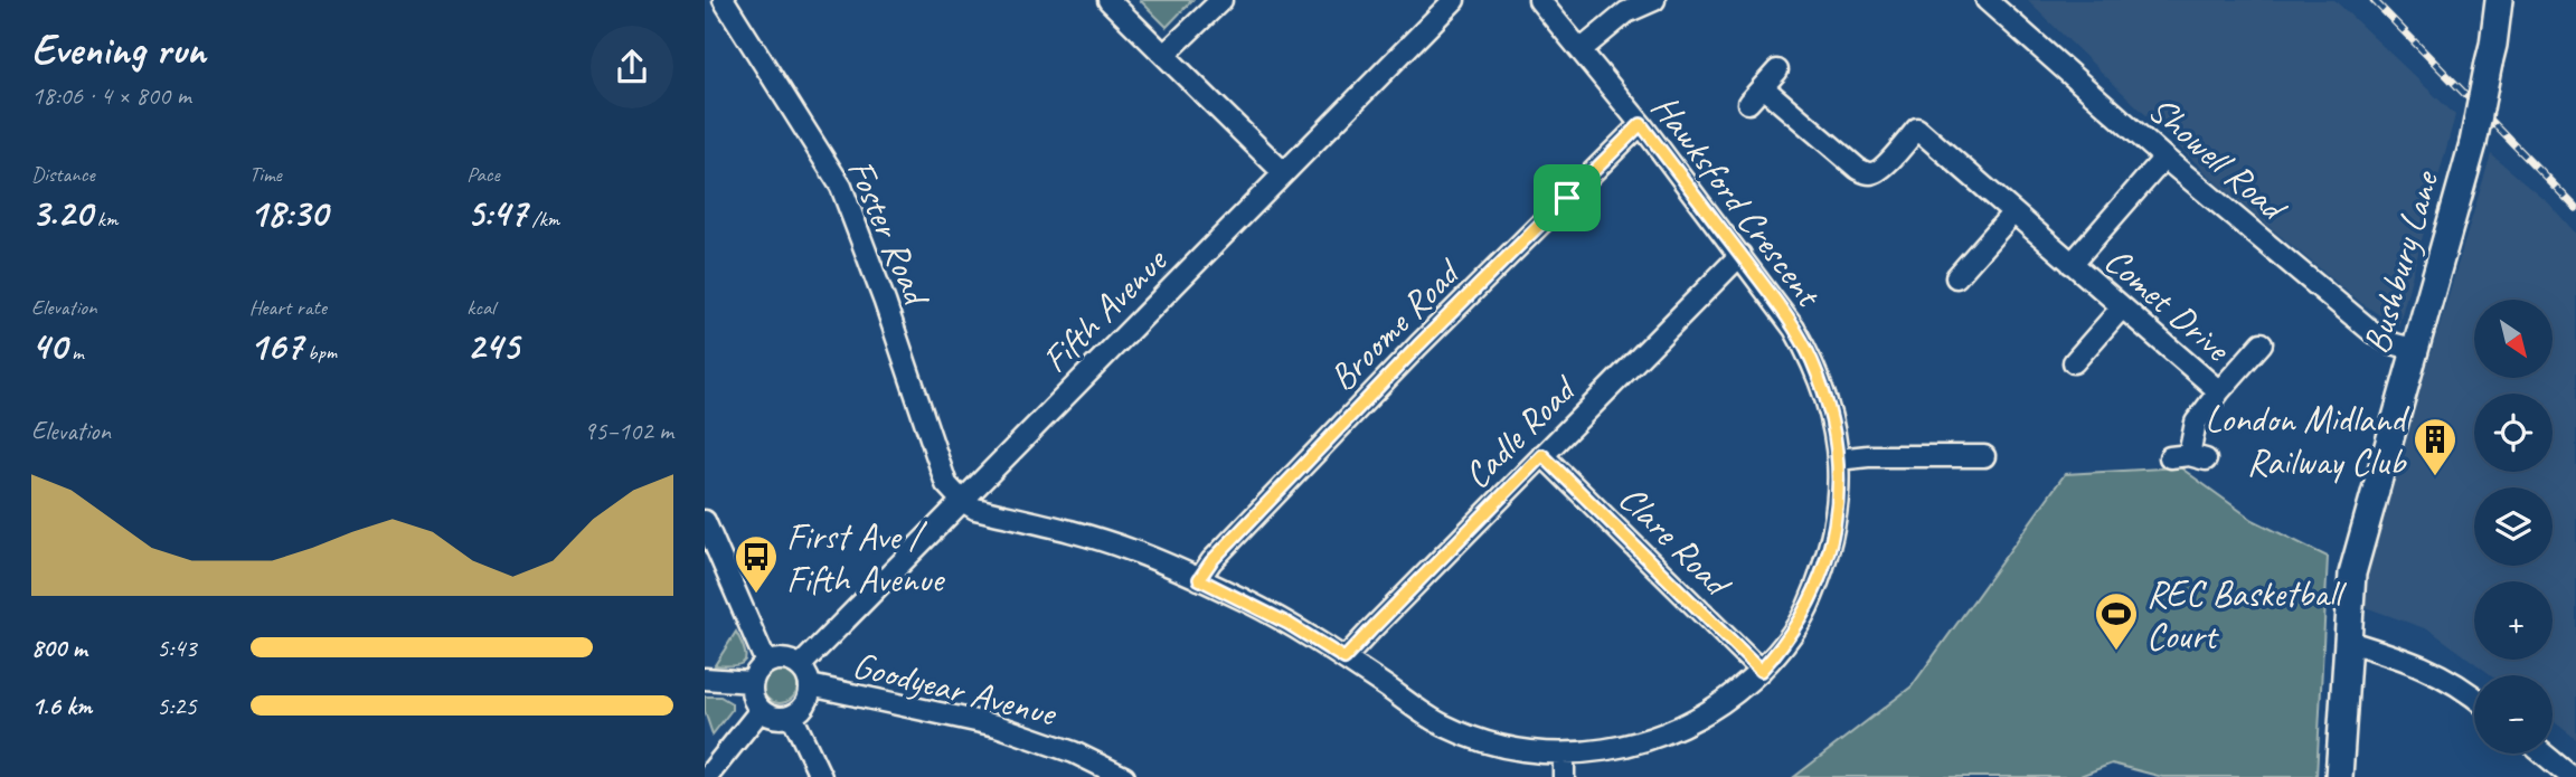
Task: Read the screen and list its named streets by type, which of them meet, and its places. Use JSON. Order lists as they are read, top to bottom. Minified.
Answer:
{"streets":{"street":["Showell Road","Hawksford Crescent","Foster Road","Bushbury Lane","Comet Drive","Fifth Avenue","Broome Road","Cadle Road","Clare Road","Goodyear Avenue"]},"crossings":[["Showell Road","Bushbury Lane"],["Showell Road","Comet Drive"],["Hawksford Crescent","Foster Road"],["Hawksford Crescent","Fifth Avenue"],["Hawksford Crescent","Broome Road"],["Hawksford Crescent","Cadle Road"],["Hawksford Crescent","Clare Road"],["Foster Road","Fifth Avenue"],["Fifth Avenue","Goodyear Avenue"],["Cadle Road","Clare Road"]],"places":{"building":["London Midland Railway Club"],"bus stop":["First Ave / Fifth Avenue"],"sports":["REC Basketball Court"]},"north":"bottom right","page":{"heading":["Evening run","18:06 · 4 × 800 m"],"stats":[["Distance","3.20 km"],["Time","18:30"],["Pace","5:47 /km"],["Elevation","40 m"],["Heart rate","167 bpm"],["kcal","245"]],"map_buttons":["+","−"],"chart":["Elevation","95–102 m"],"list":[{"name":"800 m","note":"5:43"},{"name":"1.6 km","note":"5:25"}]}}
